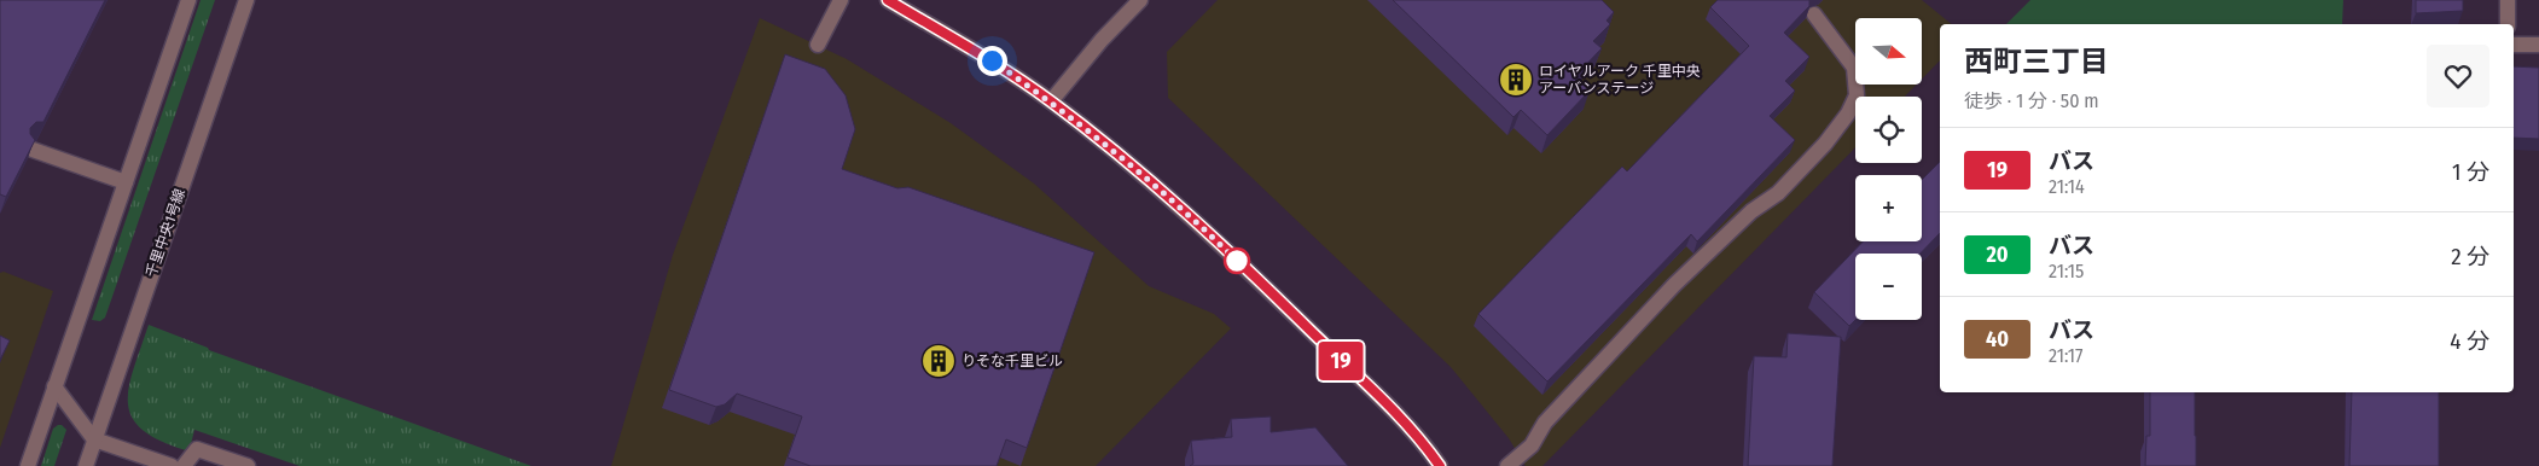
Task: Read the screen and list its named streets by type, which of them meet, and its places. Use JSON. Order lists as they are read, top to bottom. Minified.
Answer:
{"streets":{"street":["千里中央1号線"]},"places":{"building":["ロイヤルアーク 千里中央 アーバンステージ","りそな千里ビル"]},"lines":["bus line 19"],"north":"right","page":{"on_map":"19","map_buttons":["+","−"],"heading":["西町三丁目","徒歩 · 1 分 · 50 m"],"list":[{"mark":"19","name":"バス","note":"21:14","value":"1 分"},{"mark":"20","name":"バス","note":"21:15","value":"2 分"},{"mark":"40","name":"バス","note":"21:17","value":"4 分"}]}}
